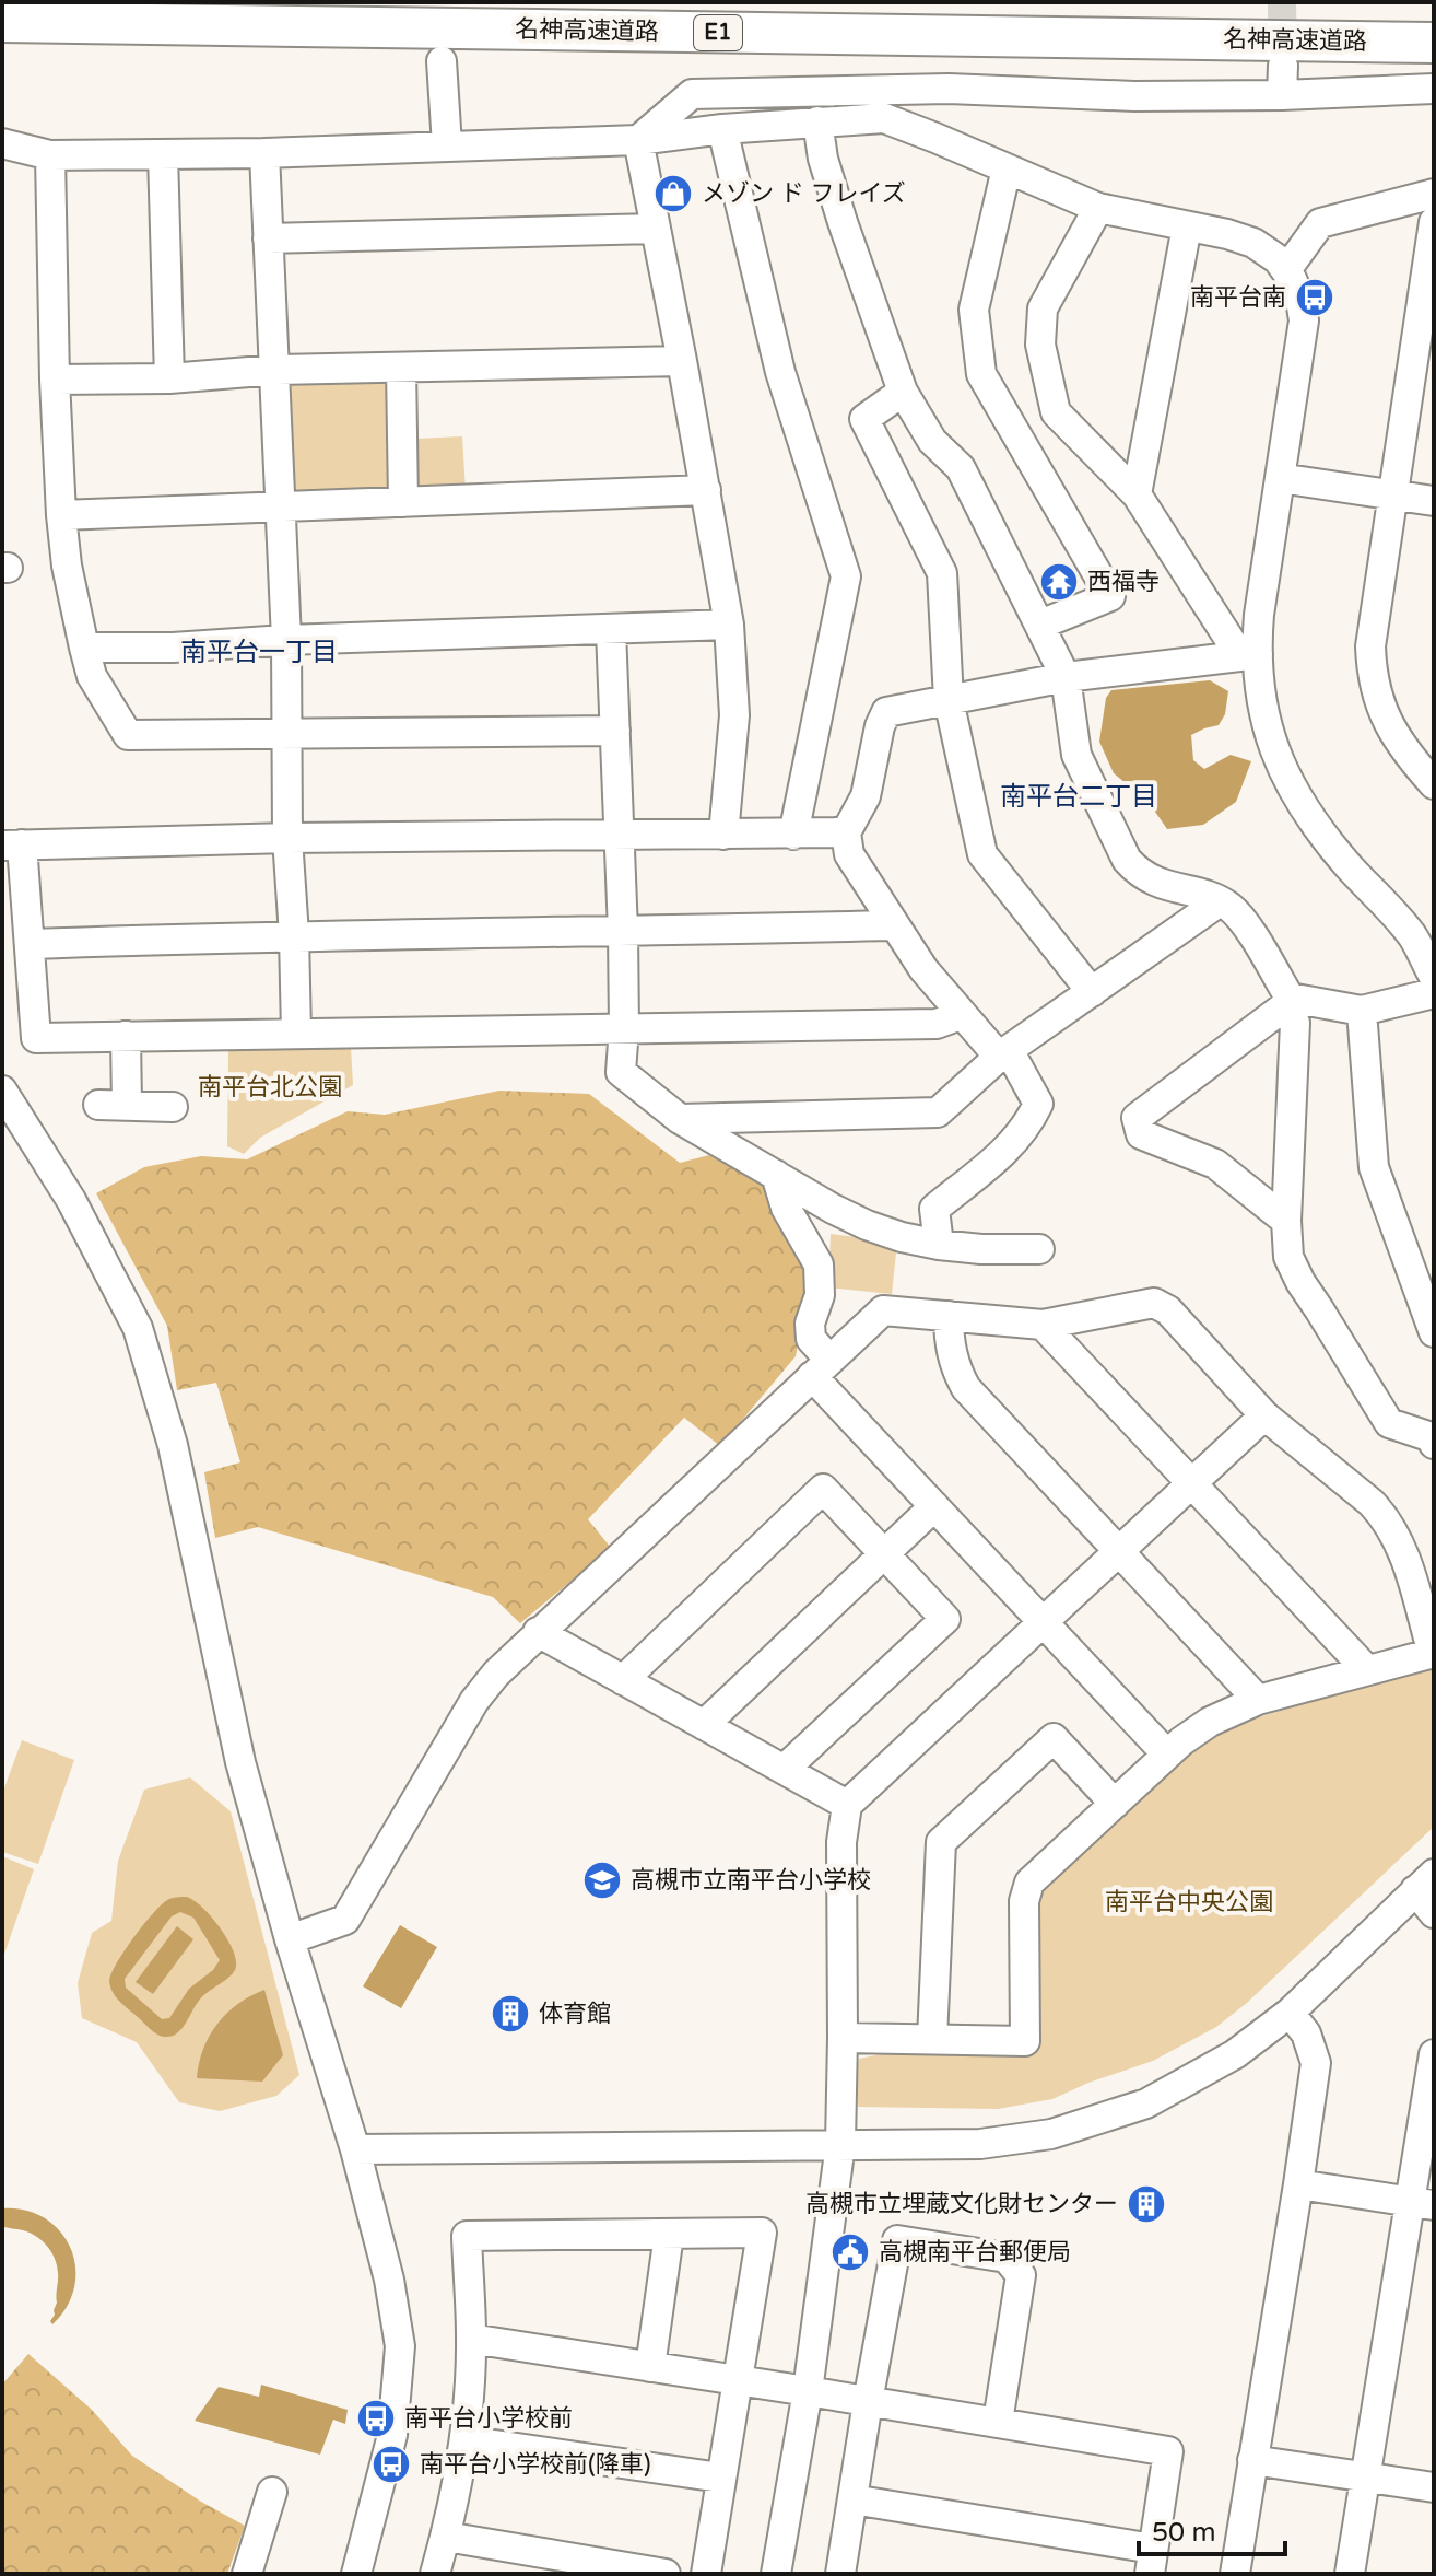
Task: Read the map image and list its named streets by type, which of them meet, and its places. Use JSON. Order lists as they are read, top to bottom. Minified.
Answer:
{"streets":{"highway":["名神高速道路","E1"]},"districts":["南平台一丁目","南平台二丁目"],"parks":["南平台北公園","南平台中央公園"],"places":{"shop":["メゾン ド フレイズ"],"bus stop":["南平台南","南平台小学校前","南平台小学校前(降車)"],"temple":["西福寺"],"school or university":["高槻市立南平台小学校"],"building":["体育館","高槻市立埋蔵文化財センター"],"public building":["高槻南平台郵便局"]},"scale_bar":"50 m"}
